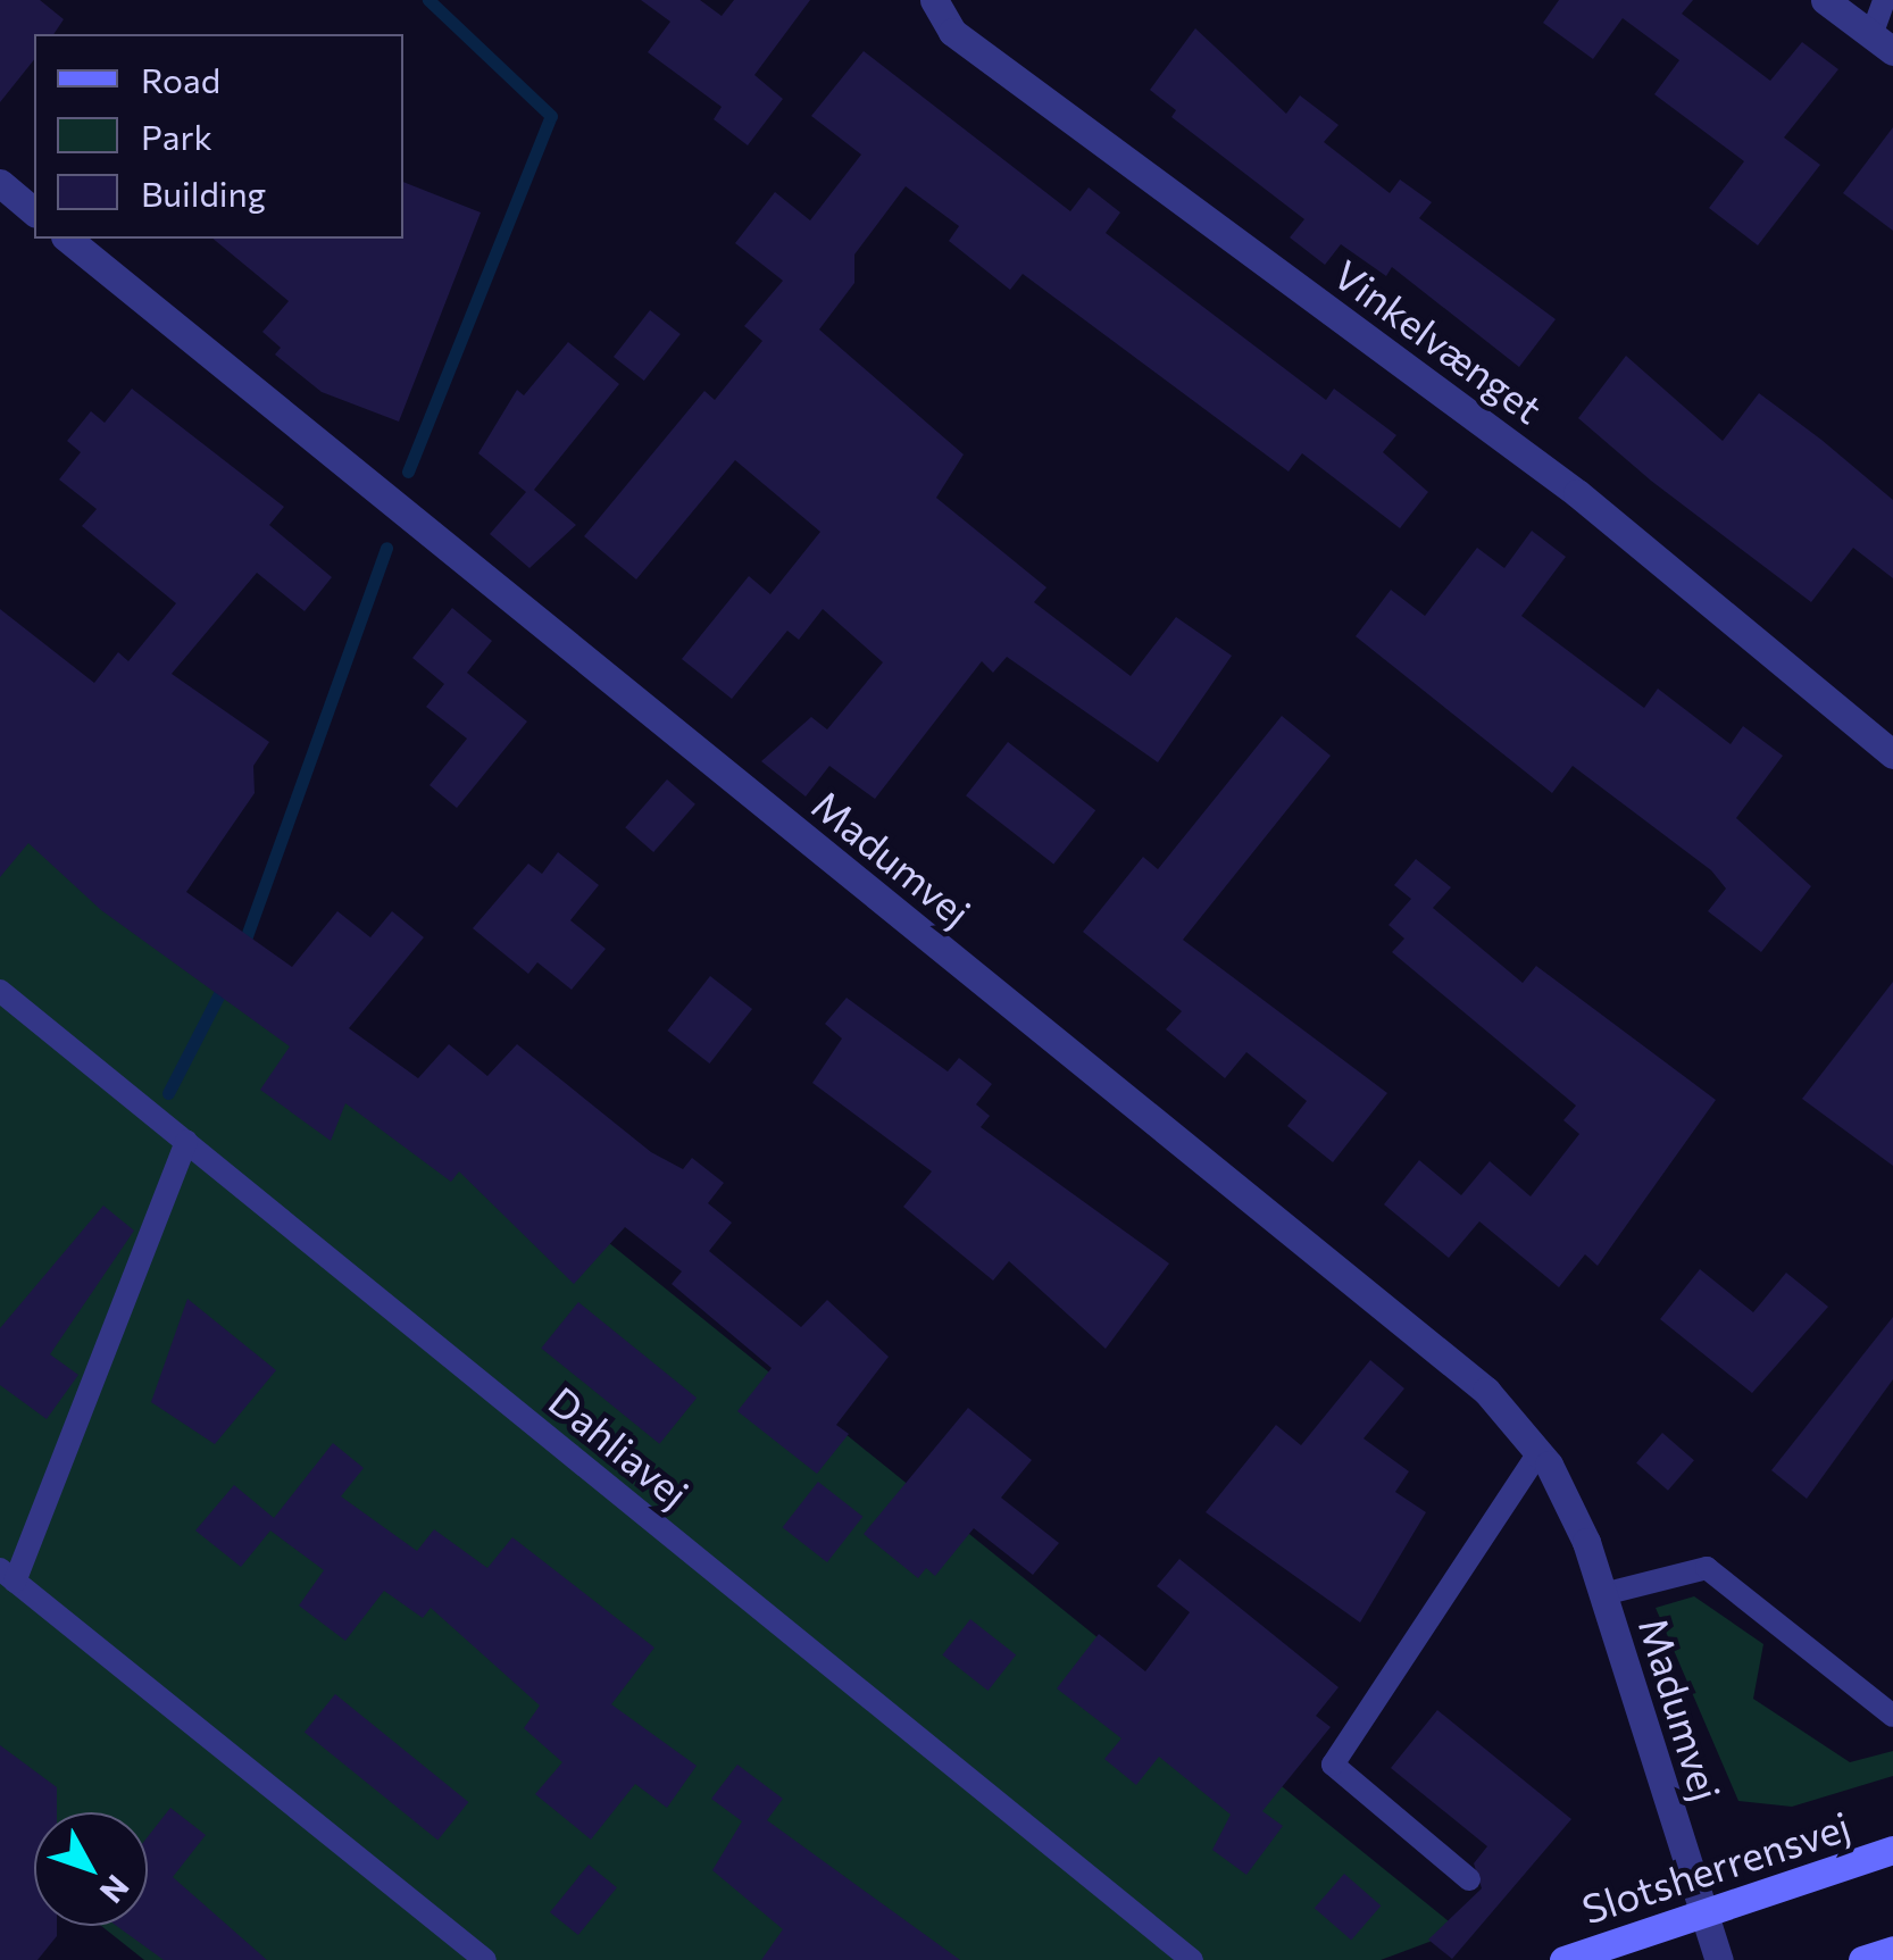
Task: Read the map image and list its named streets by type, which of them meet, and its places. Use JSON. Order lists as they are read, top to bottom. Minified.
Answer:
{"streets":{"street":["Vinkelvænget","Madumvej","Slotsherrensvej"],"lane":["Dahliavej"]},"crossings":[["Madumvej","Slotsherrensvej"]],"legend":["Road","Park","Building"],"north":"bottom right"}
